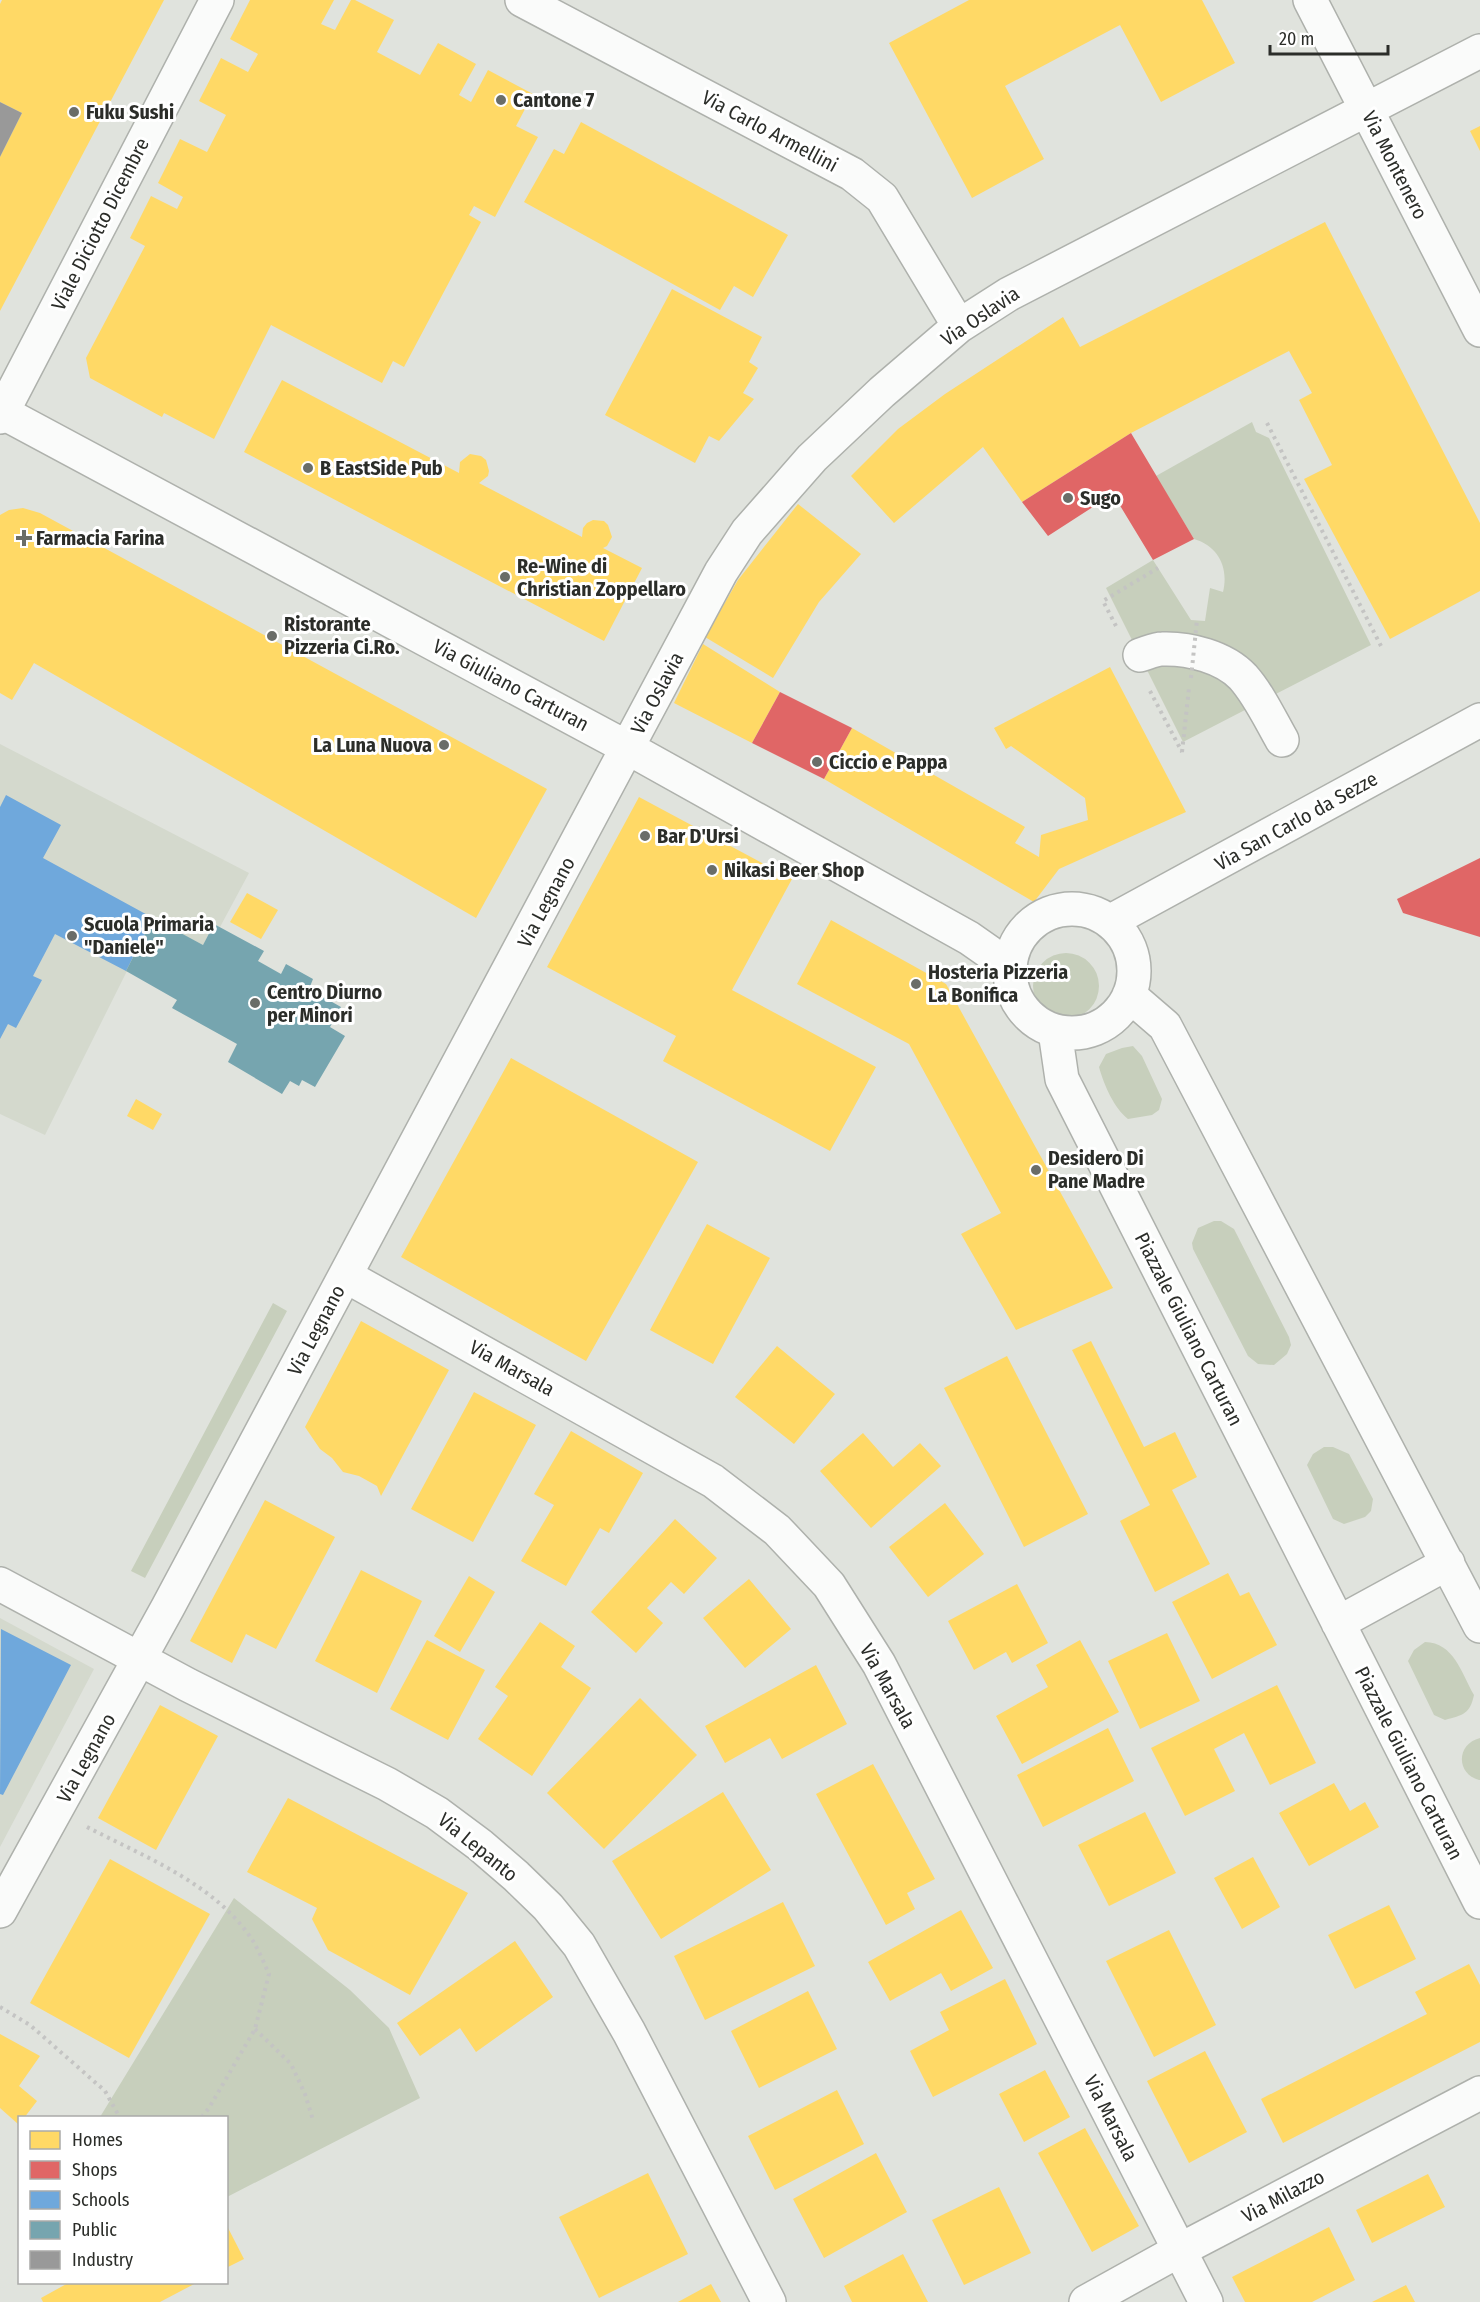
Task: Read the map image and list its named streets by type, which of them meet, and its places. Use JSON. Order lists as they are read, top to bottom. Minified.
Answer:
{"streets":{"street":["Via Carlo Armellini","Via Montenero","Viale Diciotto Dicembre","Via Oslavia","Via Giuliano Carturan","Via San Carlo da Sezze","Via Legnano","Piazzale Giuliano Carturan","Via Marsala","Via Lepanto","Via Milazzo"]},"crossings":[["Via Carlo Armellini","Via Oslavia"],["Via Montenero","Via Oslavia"],["Viale Diciotto Dicembre","Via Giuliano Carturan"],["Via Oslavia","Via Giuliano Carturan"],["Via Oslavia","Via Legnano"],["Via Giuliano Carturan","Via San Carlo da Sezze"],["Via Giuliano Carturan","Via Legnano"],["Via Giuliano Carturan","Piazzale Giuliano Carturan"],["Via San Carlo da Sezze","Piazzale Giuliano Carturan"],["Via Legnano","Via Marsala"],["Via Legnano","Via Lepanto"],["Via Marsala","Via Milazzo"]],"places":{"other":["Cantone 7","Fuku Sushi","B EastSide Pub","Sugo","Re-Wine di Christian Zoppellaro","Ristorante Pizzeria Ci.Ro.","La Luna Nuova","Ciccio e Pappa","Bar D'Ursi","Nikasi Beer Shop","Scuola Primaria \"Daniele\"","Hosteria Pizzeria La Bonifica","Centro Diurno per Minori","Desidero Di Pane Madre"],"health":["Farmacia Farina"]},"legend":["Homes","Shops","Schools","Public","Industry"],"scale_bar":"20 m"}
